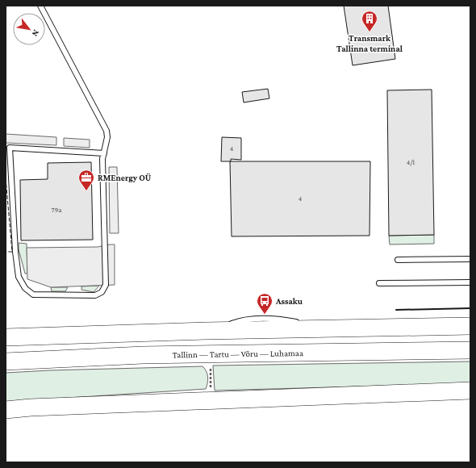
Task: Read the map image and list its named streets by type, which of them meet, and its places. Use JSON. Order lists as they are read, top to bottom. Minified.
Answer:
{"streets":{"highway":["Tallinn — Tartu — Võru — Luhamaa"]},"places":{"building":["Transmark Tallinna terminal"],"office":["RMEnergy OÜ"],"bus stop":["Assaku"]},"house_numbers":["4","4/1","4","79a"],"north":"bottom right"}
